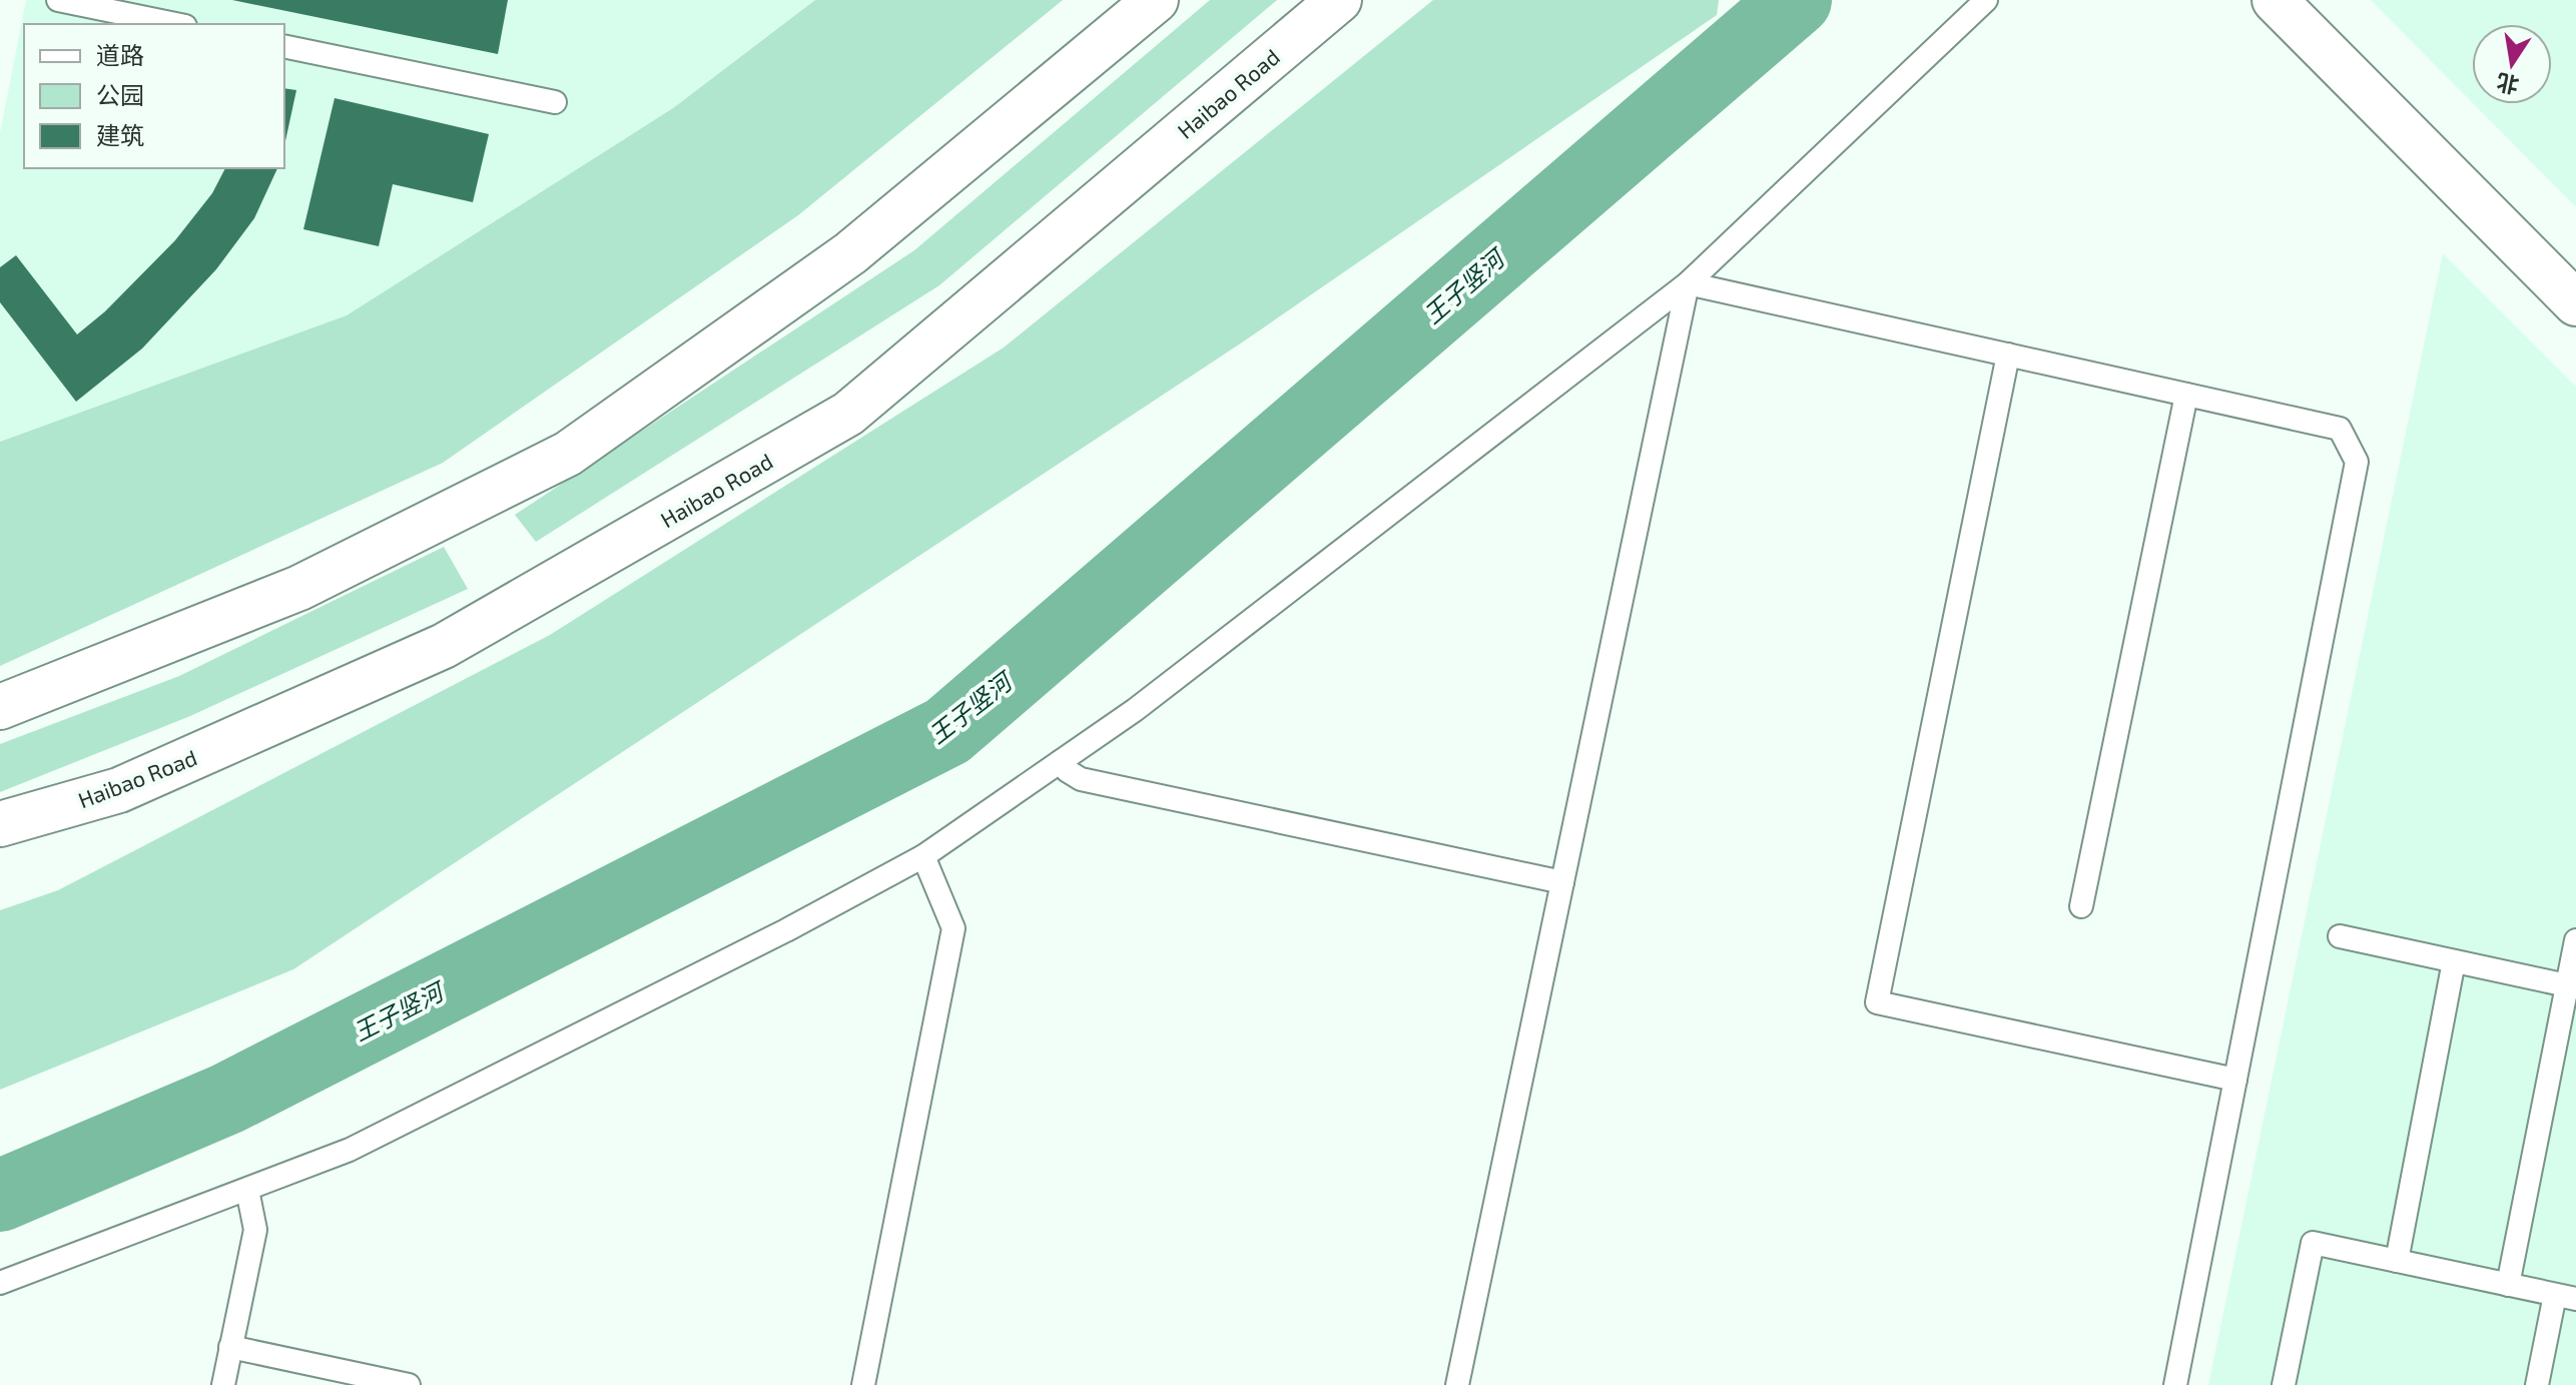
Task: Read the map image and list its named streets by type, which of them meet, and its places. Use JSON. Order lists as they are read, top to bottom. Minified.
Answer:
{"streets":{"main road":["Haibao Road"]},"water":["王子竖河"],"legend":["道路","公园","建筑"],"north":"bottom"}
